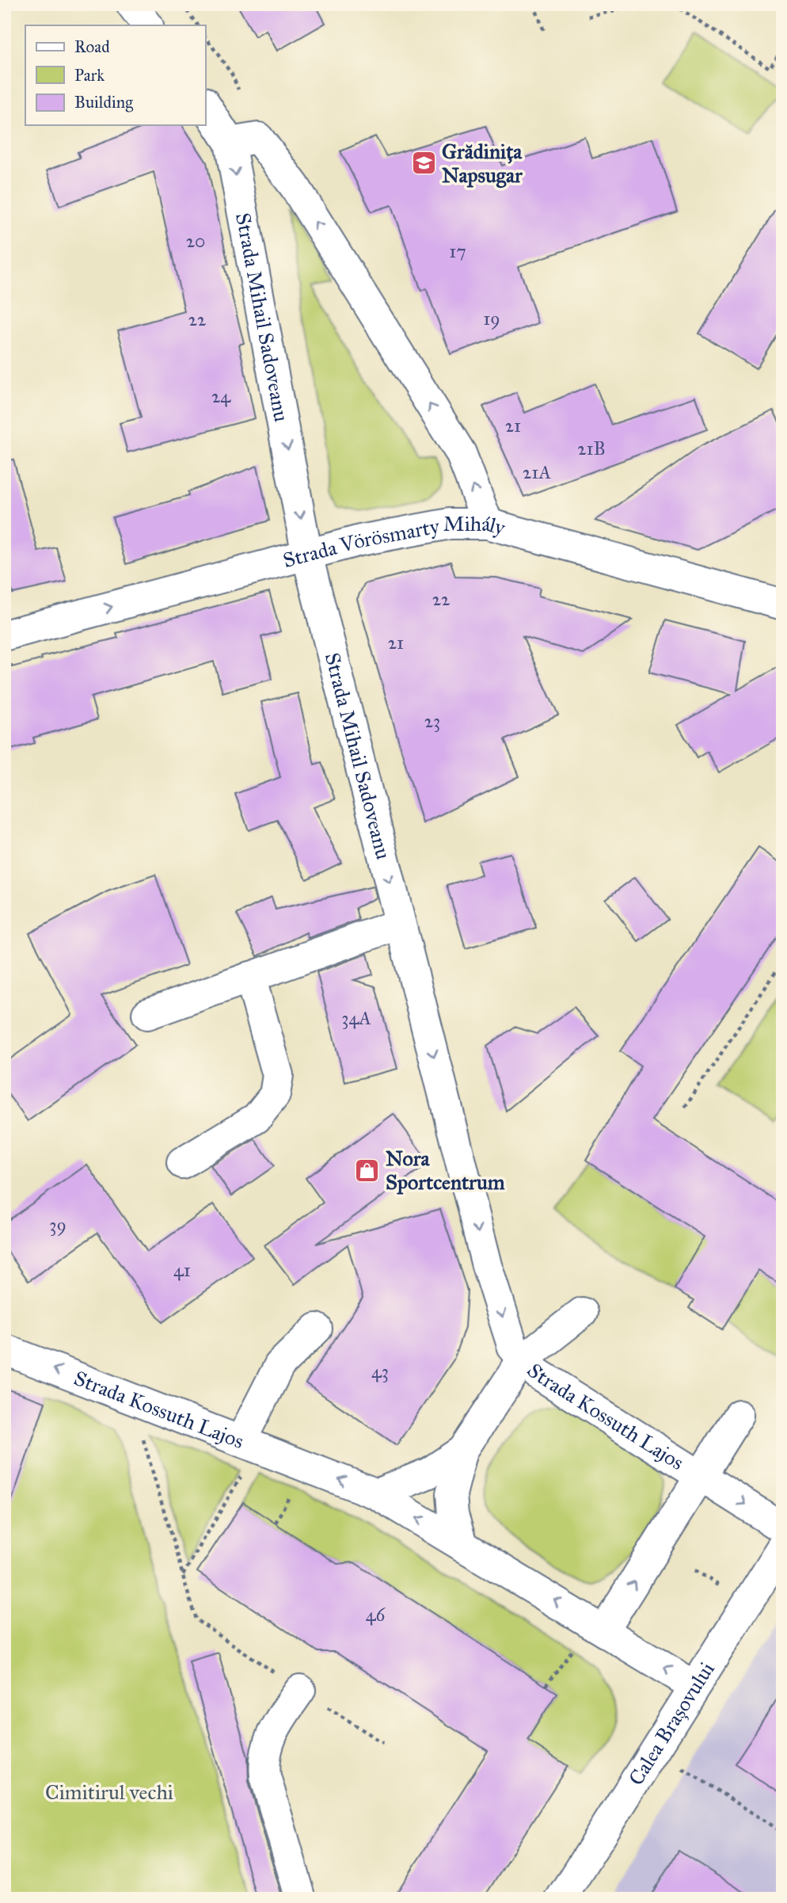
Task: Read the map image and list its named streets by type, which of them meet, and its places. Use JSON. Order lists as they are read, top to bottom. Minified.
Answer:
{"streets":{"street":["Strada Mihail Sadoveanu","Strada Vörösmarty Mihály","Strada Kossuth Lajos","Calea Brașovului"]},"crossings":[["Strada Mihail Sadoveanu","Strada Vörösmarty Mihály"],["Strada Mihail Sadoveanu","Strada Kossuth Lajos"],["Strada Kossuth Lajos","Calea Brașovului"]],"one_way":["Strada Mihail Sadoveanu","Strada Vörösmarty Mihály"],"parks":["Cimitirul vechi"],"places":{"school or university":["Grădinița Napsugar"],"shop":["Nora Sportcentrum"]},"house_numbers":["20","17","19","22","24","21","21B","21A","22","21","23","34A","39","41","43","46"],"legend":["Road","Park","Building"]}
